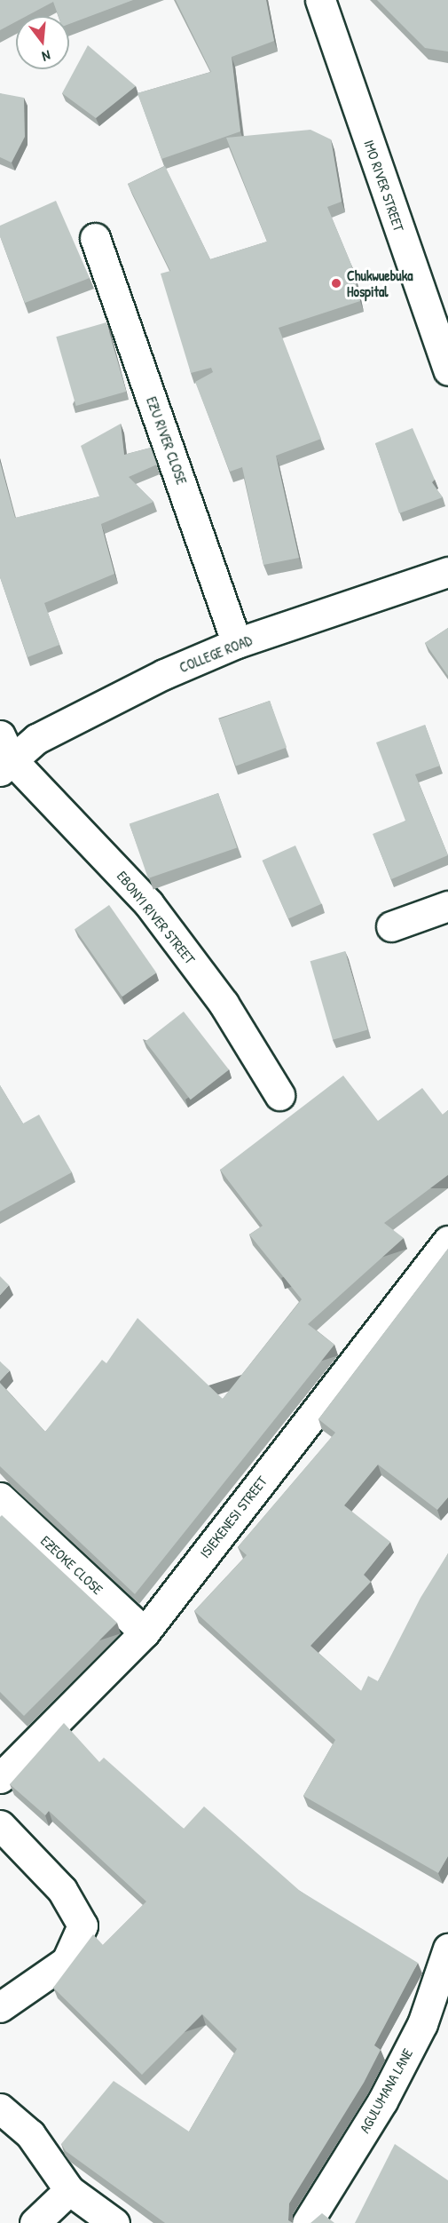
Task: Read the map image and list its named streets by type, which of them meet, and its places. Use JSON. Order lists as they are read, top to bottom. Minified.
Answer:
{"streets":{"street":["IMO RIVER STREET","EZU RIVER CLOSE","COLLEGE ROAD","EBONYI RIVER STREET","ISIEKENESI STREET","EZEOKE CLOSE","AGULUMANA LANE"]},"crossings":[["EZU RIVER CLOSE","COLLEGE ROAD"],["COLLEGE ROAD","EBONYI RIVER STREET"],["ISIEKENESI STREET","EZEOKE CLOSE"]],"places":["Chukwuebuka Hospital"],"north":"bottom"}
